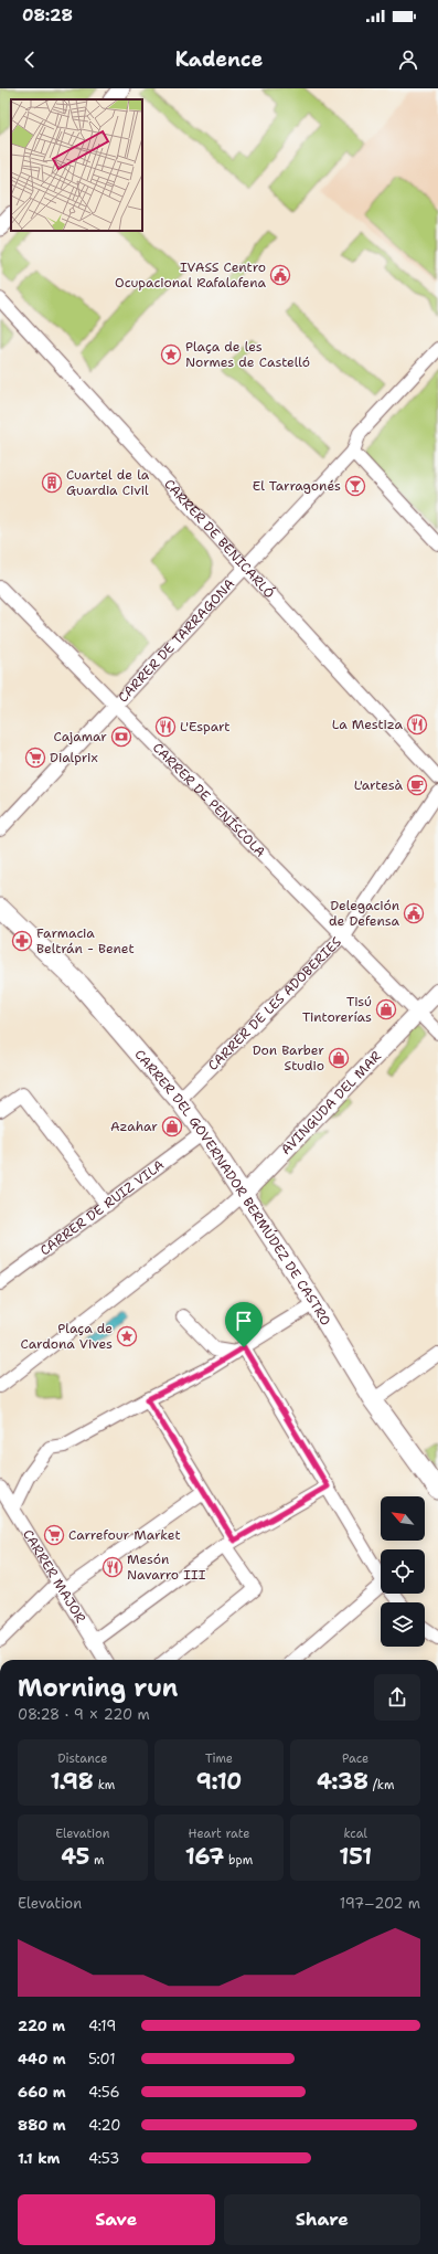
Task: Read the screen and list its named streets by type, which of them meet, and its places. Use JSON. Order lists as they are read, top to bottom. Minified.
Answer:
{"streets":{"main road":["CARRER DEL GOVERNADOR BERMÚDEZ DE CASTRO"],"street":["CARRER DE BENICARLÓ","CARRER DE TARRAGONA","CARRER DE PENÍSCOLA","CARRER DE LES ADOBERIES","AVINGUDA DEL MAR","CARRER DE RUIZ VILA","CARRER MAJOR"]},"crossings":[["CARRER DE BENICARLÓ","CARRER DE TARRAGONA"],["CARRER DE TARRAGONA","CARRER DE PENÍSCOLA"],["CARRER DE PENÍSCOLA","CARRER DE LES ADOBERIES"],["CARRER DE PENÍSCOLA","AVINGUDA DEL MAR"],["CARRER DE LES ADOBERIES","CARRER DEL GOVERNADOR BERMÚDEZ DE CASTRO"],["AVINGUDA DEL MAR","CARRER DEL GOVERNADOR BERMÚDEZ DE CASTRO"],["CARRER DEL GOVERNADOR BERMÚDEZ DE CASTRO","CARRER DE RUIZ VILA"]],"places":{"public building":["IVASS Centro Ocupacional Rafalafena","Delegación de Defensa"],"place":["Plaça de les Normes de Castelló","Plaça de Cardona Vives"],"building":["Cuartel de la Guardia Civil"],"bar":["El Tarragonés"],"restaurant":["La Mestiza","L'Espart","Mesón Navarro III"],"bank":["Cajamar"],"supermarket":["Dialprix","Carrefour Market"],"cafe":["L'artesà"],"pharmacy":["Farmacia Beltrán - Benet"],"shop":["Tisú Tintorerías","Don Barber Studio","Azahar"]},"north":"top left","page":{"status":"08:28","header":"Kadence","heading":["Morning run","08:28 · 9 × 220 m"],"stats":[["Distance","1.98 km"],["Time","9:10"],["Pace","4:38 /km"],["Elevation","45 m"],["Heart rate","167 bpm"],["kcal","151"]],"chart":["Elevation","197–202 m"],"list":[{"name":"220 m","note":"4:19"},{"name":"440 m","note":"5:01"},{"name":"660 m","note":"4:56"},{"name":"880 m","note":"4:20"},{"name":"1.1 km","note":"4:53"}],"buttons":["Save","Share"]}}
